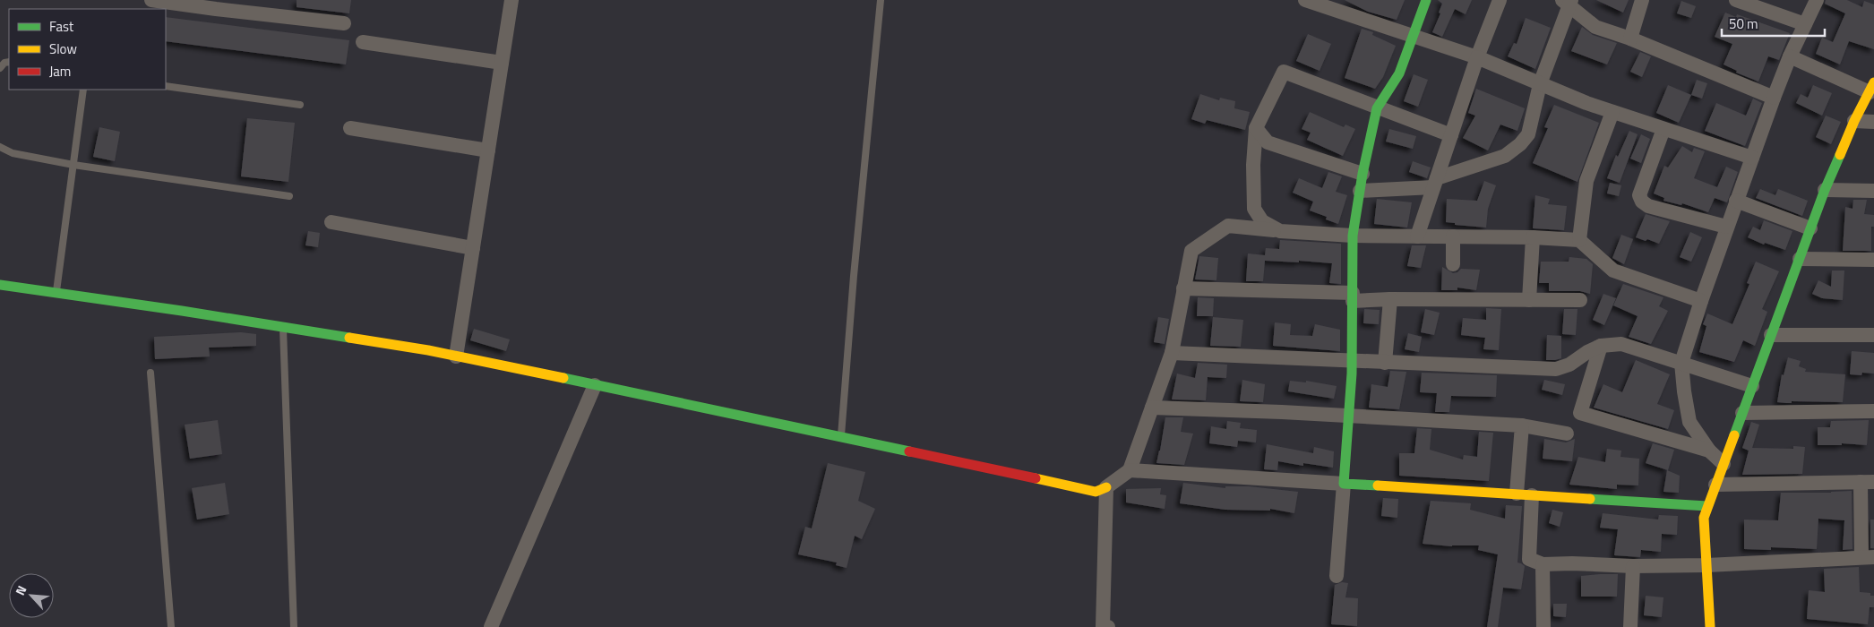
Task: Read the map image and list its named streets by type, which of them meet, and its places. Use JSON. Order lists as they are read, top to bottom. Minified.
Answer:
{"legend":["Fast","Slow","Jam"],"scale_bar":"50 m","north":"top left"}
